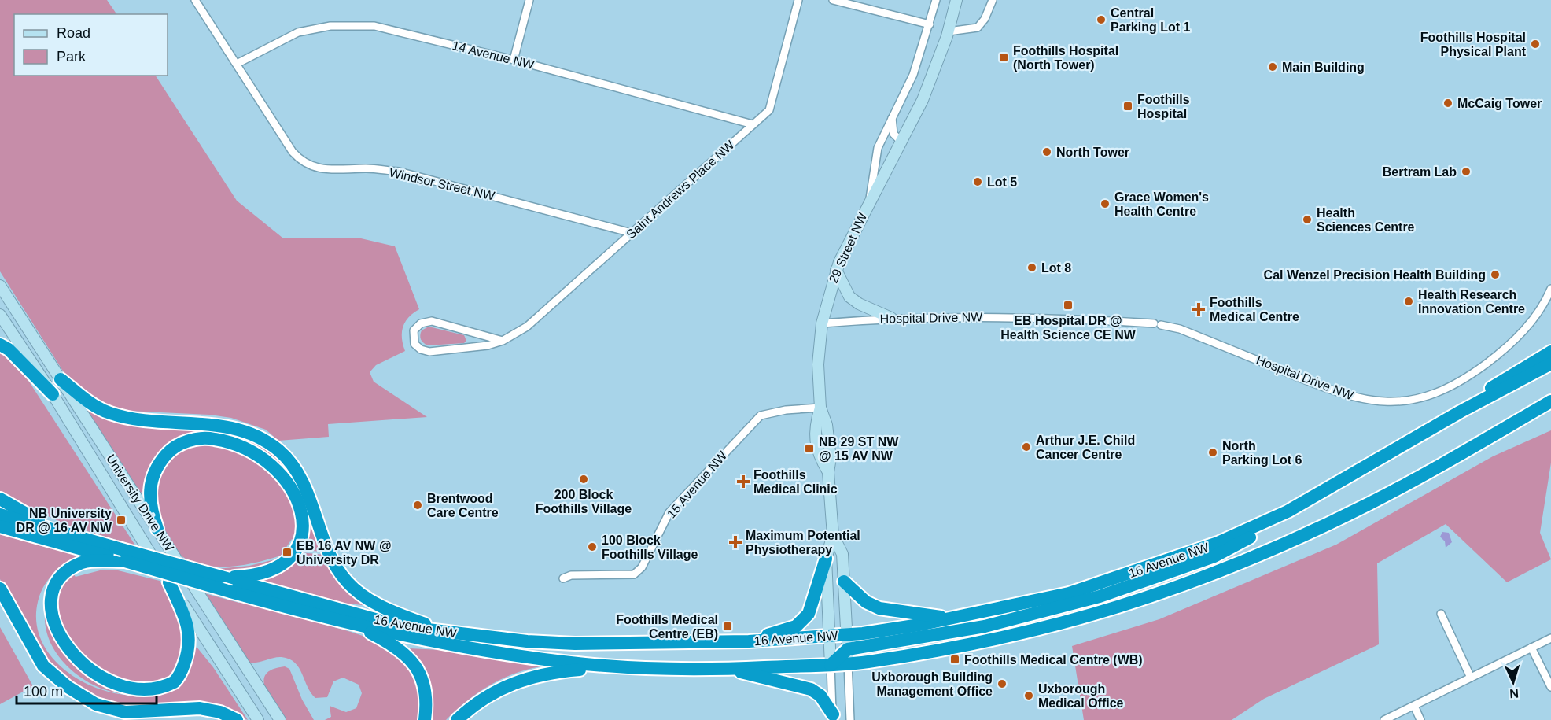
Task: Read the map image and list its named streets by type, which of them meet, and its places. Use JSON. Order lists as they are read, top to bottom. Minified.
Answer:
{"streets":{"highway":["16 Avenue NW"],"street":["14 Avenue NW","Windsor Street NW","Saint Andrews Place NW","29 Street NW","Hospital Drive NW","15 Avenue NW","University Drive NW"]},"crossings":[["14 Avenue NW","Windsor Street NW"],["14 Avenue NW","Saint Andrews Place NW"],["Windsor Street NW","Saint Andrews Place NW"],["29 Street NW","Hospital Drive NW"],["29 Street NW","15 Avenue NW"],["29 Street NW","16 Avenue NW"]],"places":{"other":["Central Parking Lot 1","Foothills Hospital Physical Plant","Main Building","McCaig Tower","North Tower","Bertram Lab","Lot 5","Grace Women's Health Centre","Health Sciences Centre","Lot 8","Cal Wenzel Precision Health Building","Health Research Innovation Centre","Arthur J.E. Child Cancer Centre","North Parking Lot 6","200 Block Foothills Village","Brentwood Care Centre","100 Block Foothills Village","Uxborough Building Management Office","Uxborough Medical Office"],"transit":["Foothills Hospital (North Tower)","Foothills Hospital","EB Hospital DR @ Health Science CE NW","NB 29 ST NW @ 15 AV NW","NB University DR @ 16 AV NW","EB 16 AV NW @ University DR","Foothills Medical Centre (EB)","Foothills Medical Centre (WB)"],"health":["Foothills Medical Centre","Foothills Medical Clinic","Maximum Potential Physiotherapy"]},"legend":["Road","Park"],"scale_bar":"100 m","north":"bottom"}
